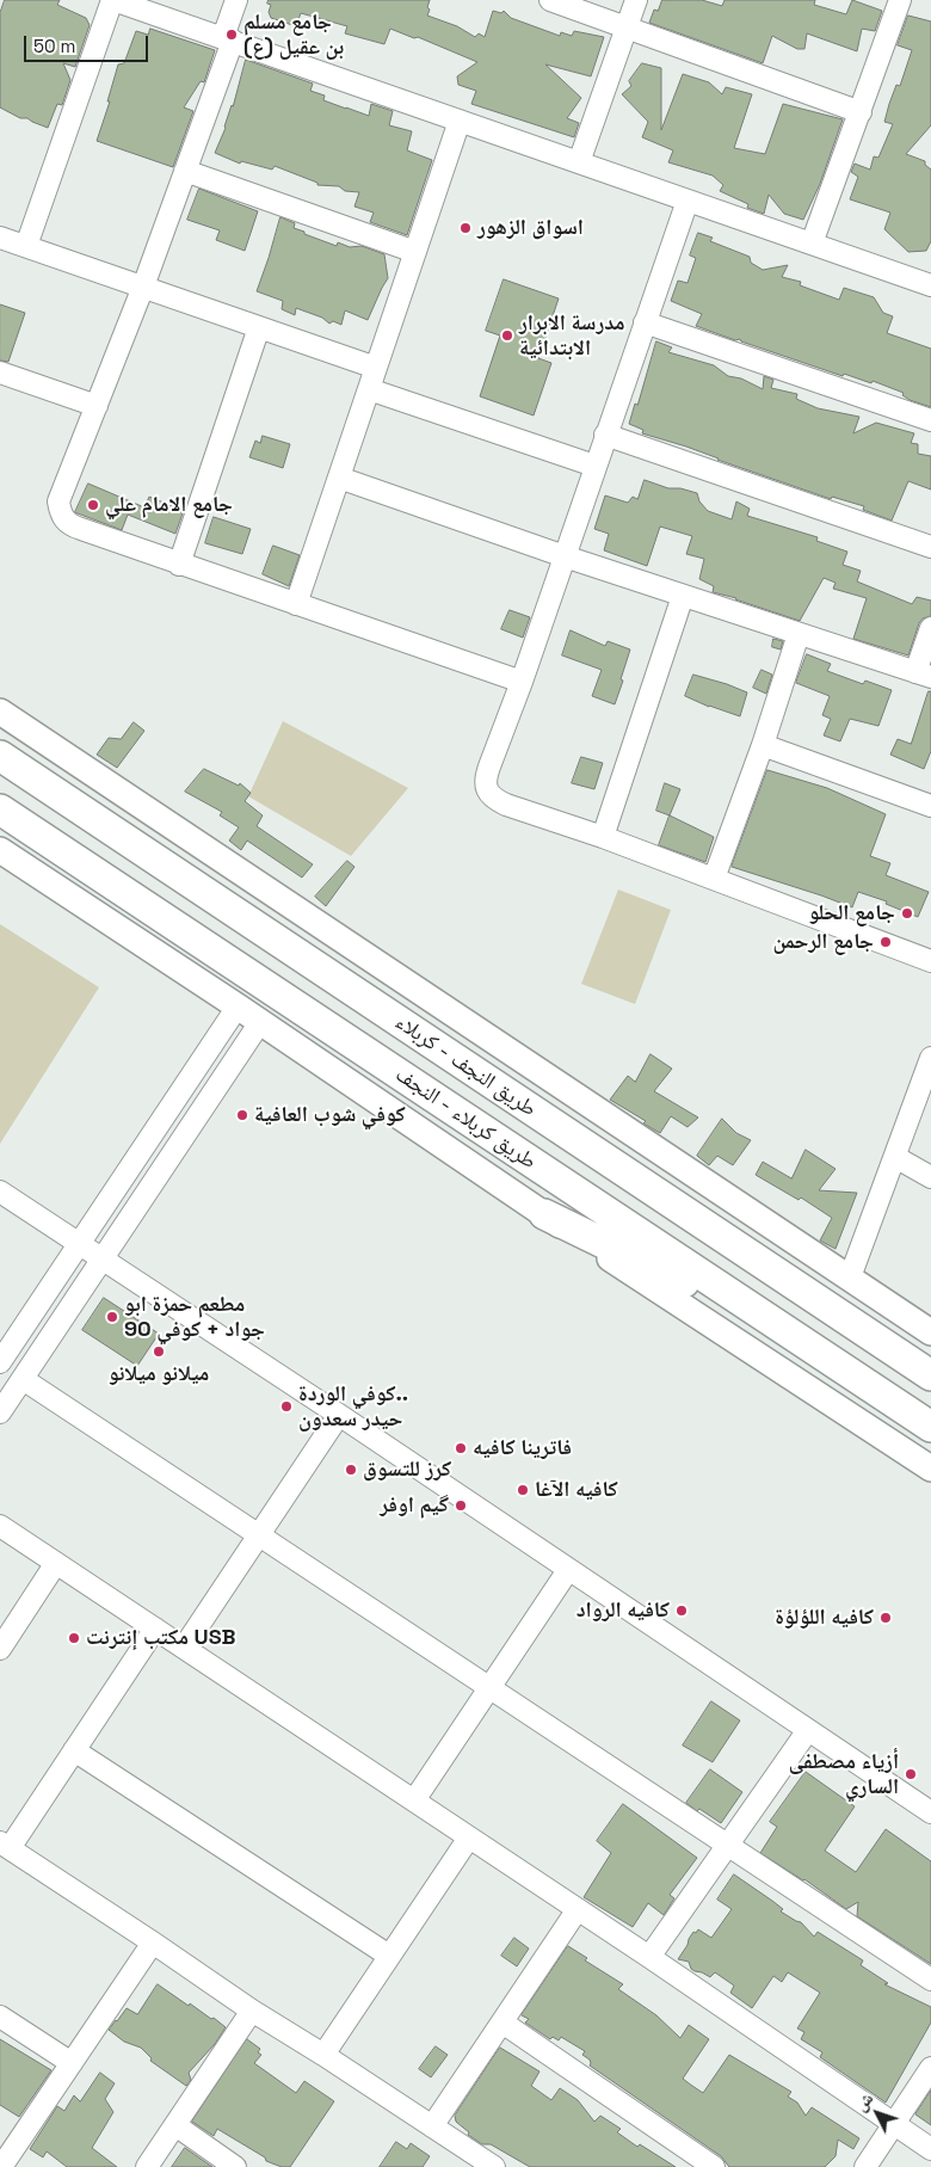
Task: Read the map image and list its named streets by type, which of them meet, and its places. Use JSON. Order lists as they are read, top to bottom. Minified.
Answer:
{"streets":{"highway":["طريق النجف - کربلاء","طريق کربلاء - النجف"]},"places":["جامع مسلم بن عقيل (ع)","اسواق الزهور","مدرسة الابرار الابتدائية","جامع الامام علي","جامع الحلو","جامع الرحمن","كوفي شوب العافية","مطعم حمزة ابو جواد + كوفي 90","ميلانو ميلانو","كوفي الوردة.. حيدر سعدون","فاترينا كافيه","كرز للتسوق","كافيه الآغا","گيم اوفر","كافيه الرواد","كافيه اللؤلؤة","مكتب إنترنت USB","أزياء مصطفى الساري"],"scale_bar":"50 m","north":"top left"}
